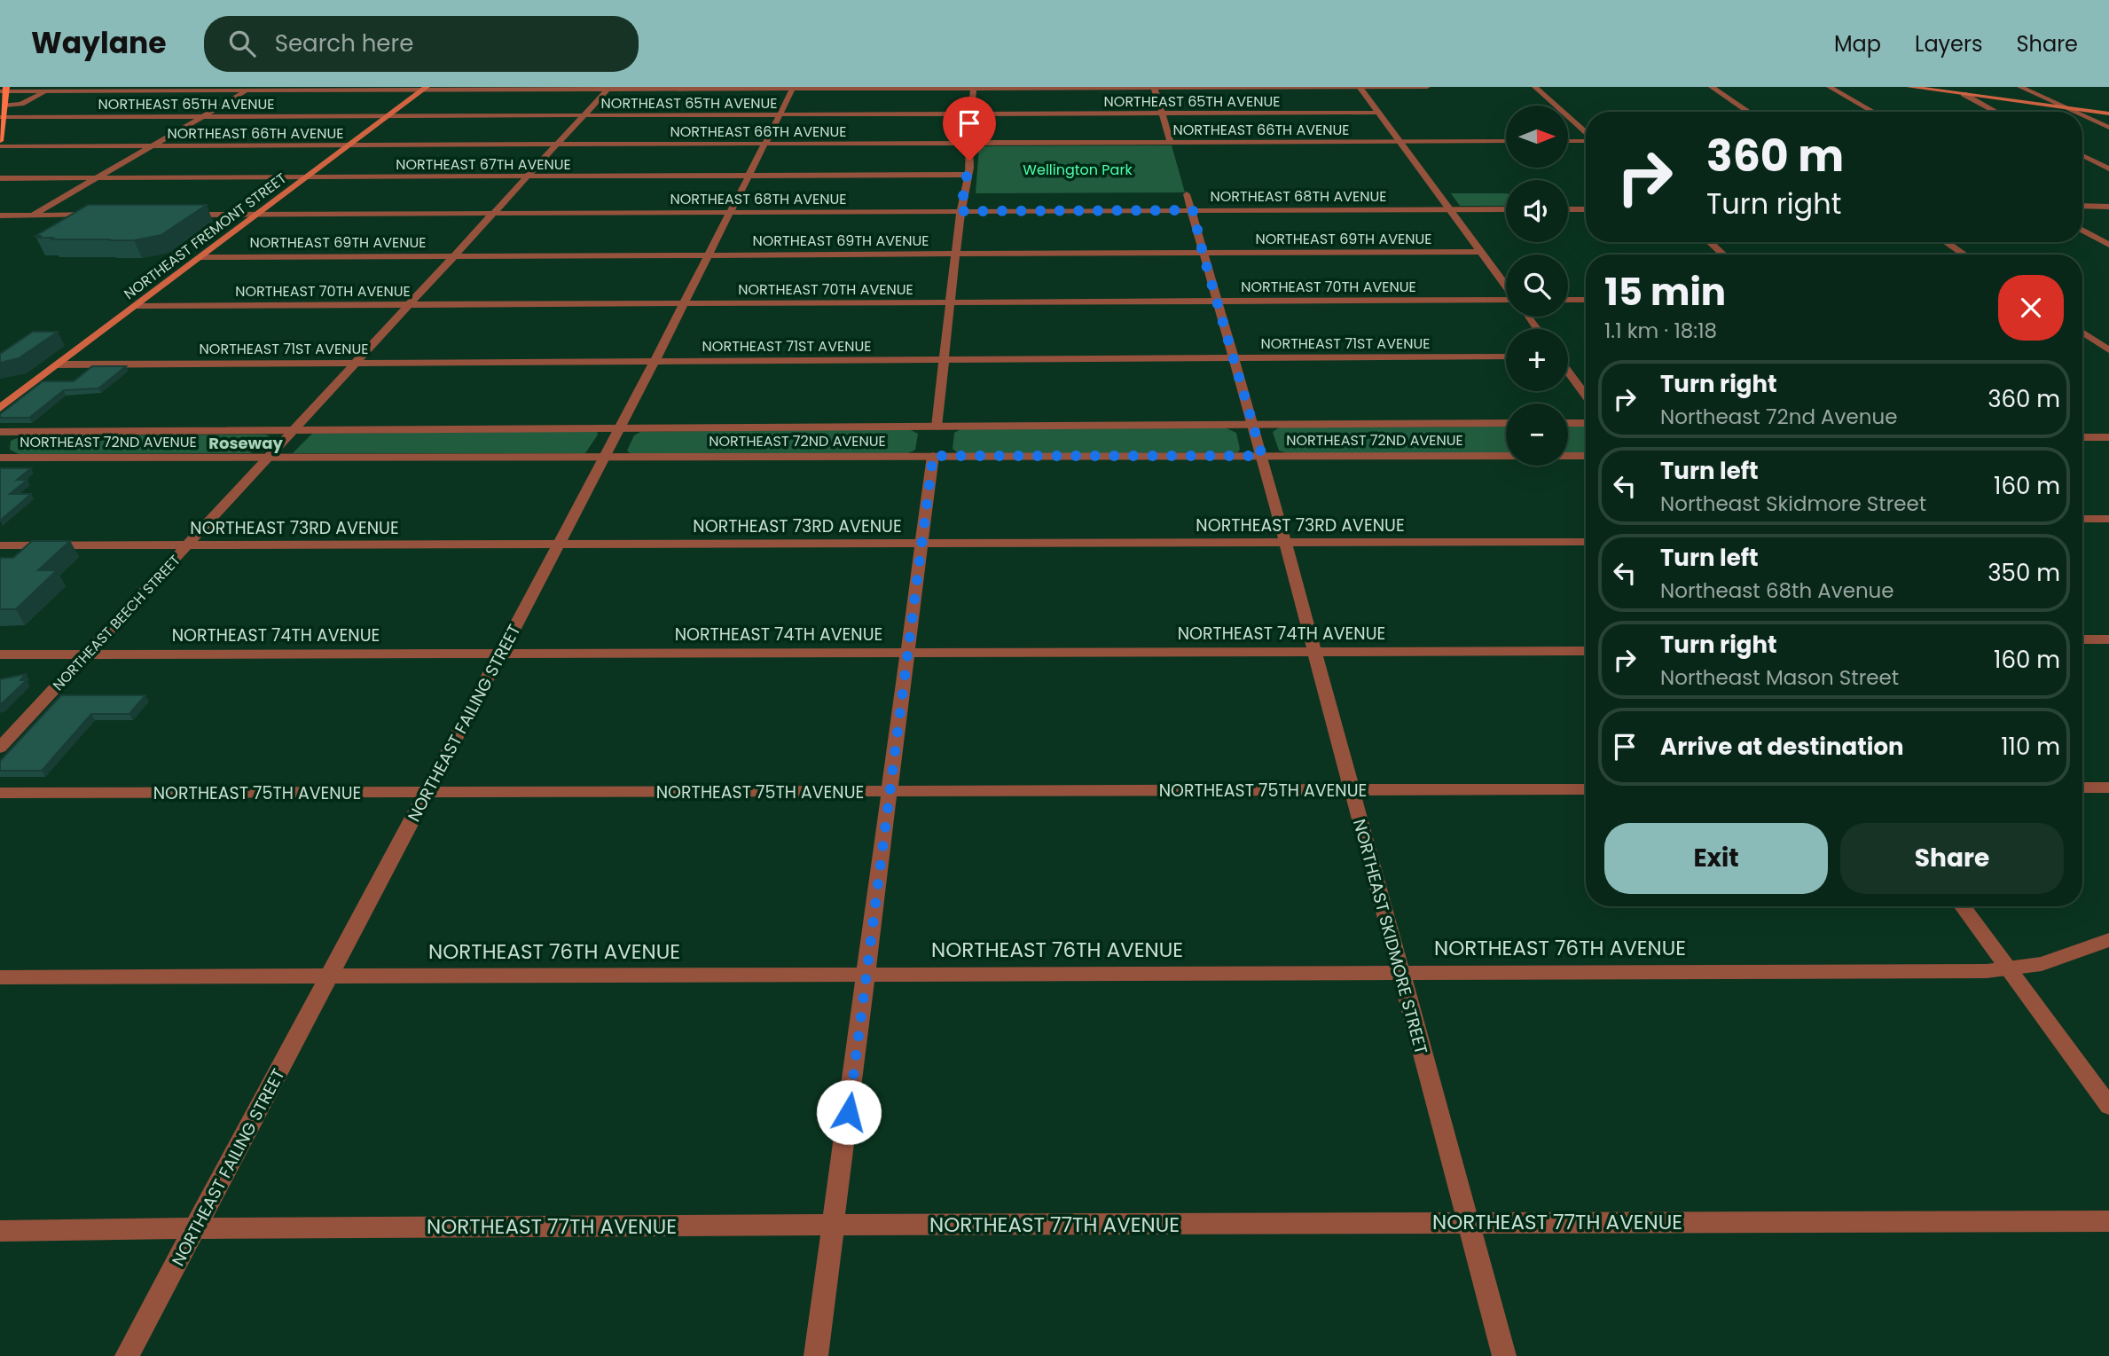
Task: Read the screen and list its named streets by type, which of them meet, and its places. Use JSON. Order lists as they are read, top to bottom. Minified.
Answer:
{"streets":{"main road":["NORTHEAST FREMONT STREET"],"street":["NORTHEAST 65TH AVENUE","NORTHEAST 66TH AVENUE","NORTHEAST 67TH AVENUE","NORTHEAST 68TH AVENUE","NORTHEAST 69TH AVENUE","NORTHEAST 70TH AVENUE","NORTHEAST 71ST AVENUE","NORTHEAST 72ND AVENUE","NORTHEAST 73RD AVENUE","NORTHEAST BEECH STREET","NORTHEAST 74TH AVENUE","NORTHEAST FAILING STREET","NORTHEAST 75TH AVENUE","NORTHEAST SKIDMORE STREET","NORTHEAST 76TH AVENUE","NORTHEAST 77TH AVENUE"]},"crossings":[["NORTHEAST 65TH AVENUE","NORTHEAST FREMONT STREET"],["NORTHEAST 65TH AVENUE","NORTHEAST BEECH STREET"],["NORTHEAST 65TH AVENUE","NORTHEAST FAILING STREET"],["NORTHEAST 66TH AVENUE","NORTHEAST FREMONT STREET"],["NORTHEAST 66TH AVENUE","NORTHEAST BEECH STREET"],["NORTHEAST 66TH AVENUE","NORTHEAST FAILING STREET"],["NORTHEAST 67TH AVENUE","NORTHEAST FREMONT STREET"],["NORTHEAST 67TH AVENUE","NORTHEAST BEECH STREET"],["NORTHEAST 67TH AVENUE","NORTHEAST FAILING STREET"],["NORTHEAST 68TH AVENUE","NORTHEAST FREMONT STREET"],["NORTHEAST 68TH AVENUE","NORTHEAST BEECH STREET"],["NORTHEAST 68TH AVENUE","NORTHEAST FAILING STREET"],["NORTHEAST 68TH AVENUE","NORTHEAST SKIDMORE STREET"],["NORTHEAST FREMONT STREET","NORTHEAST 69TH AVENUE"],["NORTHEAST FREMONT STREET","NORTHEAST 70TH AVENUE"],["NORTHEAST FREMONT STREET","NORTHEAST 71ST AVENUE"],["NORTHEAST 69TH AVENUE","NORTHEAST BEECH STREET"],["NORTHEAST 69TH AVENUE","NORTHEAST FAILING STREET"],["NORTHEAST 69TH AVENUE","NORTHEAST SKIDMORE STREET"],["NORTHEAST 70TH AVENUE","NORTHEAST BEECH STREET"],["NORTHEAST 70TH AVENUE","NORTHEAST FAILING STREET"],["NORTHEAST 70TH AVENUE","NORTHEAST SKIDMORE STREET"],["NORTHEAST 71ST AVENUE","NORTHEAST BEECH STREET"],["NORTHEAST 71ST AVENUE","NORTHEAST FAILING STREET"],["NORTHEAST 71ST AVENUE","NORTHEAST SKIDMORE STREET"],["NORTHEAST 72ND AVENUE","NORTHEAST BEECH STREET"],["NORTHEAST 72ND AVENUE","NORTHEAST FAILING STREET"],["NORTHEAST 72ND AVENUE","NORTHEAST SKIDMORE STREET"],["NORTHEAST 73RD AVENUE","NORTHEAST BEECH STREET"],["NORTHEAST 73RD AVENUE","NORTHEAST FAILING STREET"],["NORTHEAST 73RD AVENUE","NORTHEAST SKIDMORE STREET"],["NORTHEAST BEECH STREET","NORTHEAST 74TH AVENUE"],["NORTHEAST 74TH AVENUE","NORTHEAST FAILING STREET"],["NORTHEAST 74TH AVENUE","NORTHEAST SKIDMORE STREET"],["NORTHEAST FAILING STREET","NORTHEAST 75TH AVENUE"],["NORTHEAST FAILING STREET","NORTHEAST 76TH AVENUE"],["NORTHEAST FAILING STREET","NORTHEAST 77TH AVENUE"],["NORTHEAST 75TH AVENUE","NORTHEAST SKIDMORE STREET"],["NORTHEAST SKIDMORE STREET","NORTHEAST 76TH AVENUE"],["NORTHEAST SKIDMORE STREET","NORTHEAST 77TH AVENUE"]],"districts":["Roseway"],"parks":["Wellington Park"],"north":"right","page":{"header":"Waylane","search":"Search here","nav":["Map","Layers","Share"],"map_buttons":["+","−"],"turn":["360 m","Turn right"],"heading":["15 min","1.1 km · 18:18"],"list":[{"name":"Turn right","note":"Northeast 72nd Avenue","value":"360 m"},{"name":"Turn left","note":"Northeast Skidmore Street","value":"160 m"},{"name":"Turn left","note":"Northeast 68th Avenue","value":"350 m"},{"name":"Turn right","note":"Northeast Mason Street","value":"160 m"},{"name":"Arrive at destination","value":"110 m"}],"buttons":["Exit","Share"]}}
